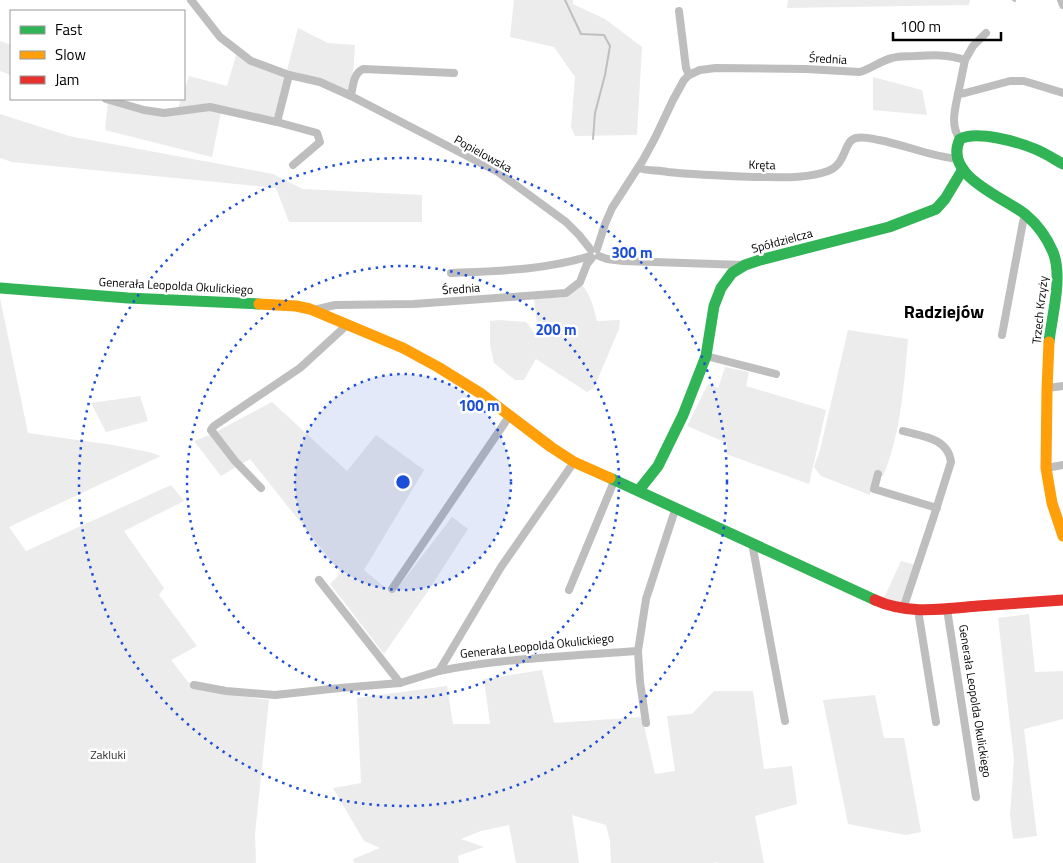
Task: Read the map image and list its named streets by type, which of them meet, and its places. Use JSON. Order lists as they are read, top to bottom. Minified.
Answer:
{"streets":{"street":["Średnia","Popielowska","Kręta","Spółdzielcza","Generała Leopolda Okulickiego","Trzech Krzyży"]},"crossings":[["Średnia","Popielowska"],["Średnia","Generała Leopolda Okulickiego"],["Kręta","Spółdzielcza"],["Kręta","Trzech Krzyży"],["Spółdzielcza","Generała Leopolda Okulickiego"],["Spółdzielcza","Trzech Krzyży"]],"districts":["Radziejów"],"parks":["Zakluki"],"legend":["Fast","Slow","Jam"],"scale_bar":"100 m","rings":["300 m","200 m","100 m"]}
